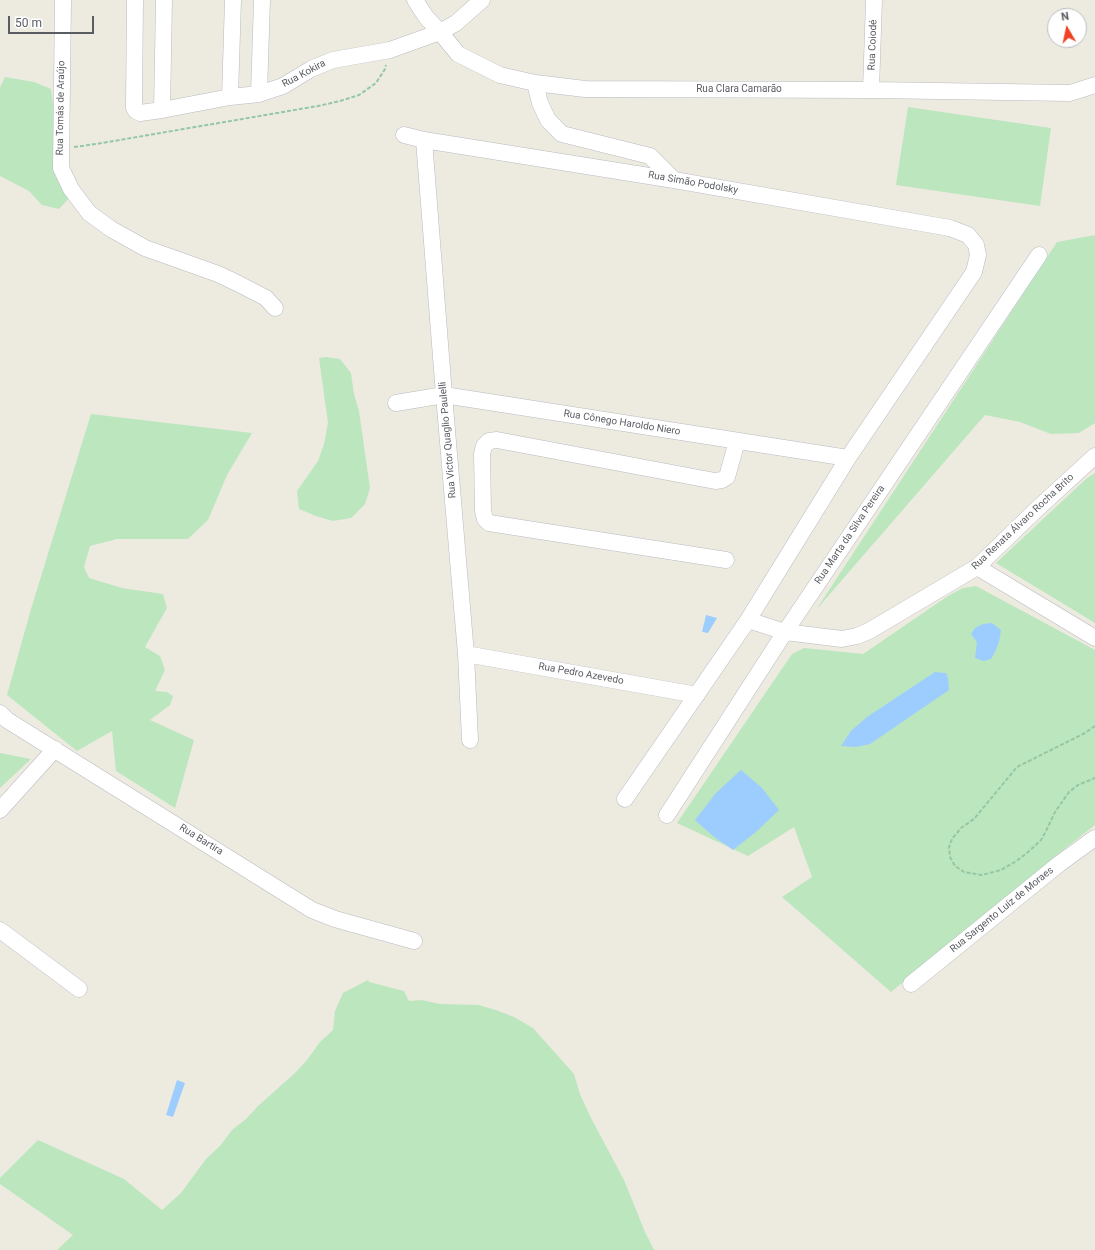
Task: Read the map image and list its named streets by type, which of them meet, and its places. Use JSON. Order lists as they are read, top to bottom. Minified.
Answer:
{"streets":{"street":["Rua Coiodé","Rua Kokira","Rua Clara Camarão","Rua Tomás de Araújo","Rua Simão Podolsky","Rua Cônego Haroldo Niero","Rua Victor Quaglio Paulelli","Rua Renata Álvaro Rocha Brito","Rua Marta da Silva Pereira","Rua Pedro Azevedo","Rua Bartira","Rua Sargento Luíz de Moraes"]},"crossings":[["Rua Coiodé","Rua Clara Camarão"],["Rua Kokira","Rua Clara Camarão"],["Rua Simão Podolsky","Rua Cônego Haroldo Niero"],["Rua Simão Podolsky","Rua Victor Quaglio Paulelli"],["Rua Cônego Haroldo Niero","Rua Victor Quaglio Paulelli"],["Rua Victor Quaglio Paulelli","Rua Pedro Azevedo"],["Rua Renata Álvaro Rocha Brito","Rua Marta da Silva Pereira"]],"scale_bar":"50 m","north":"top"}
